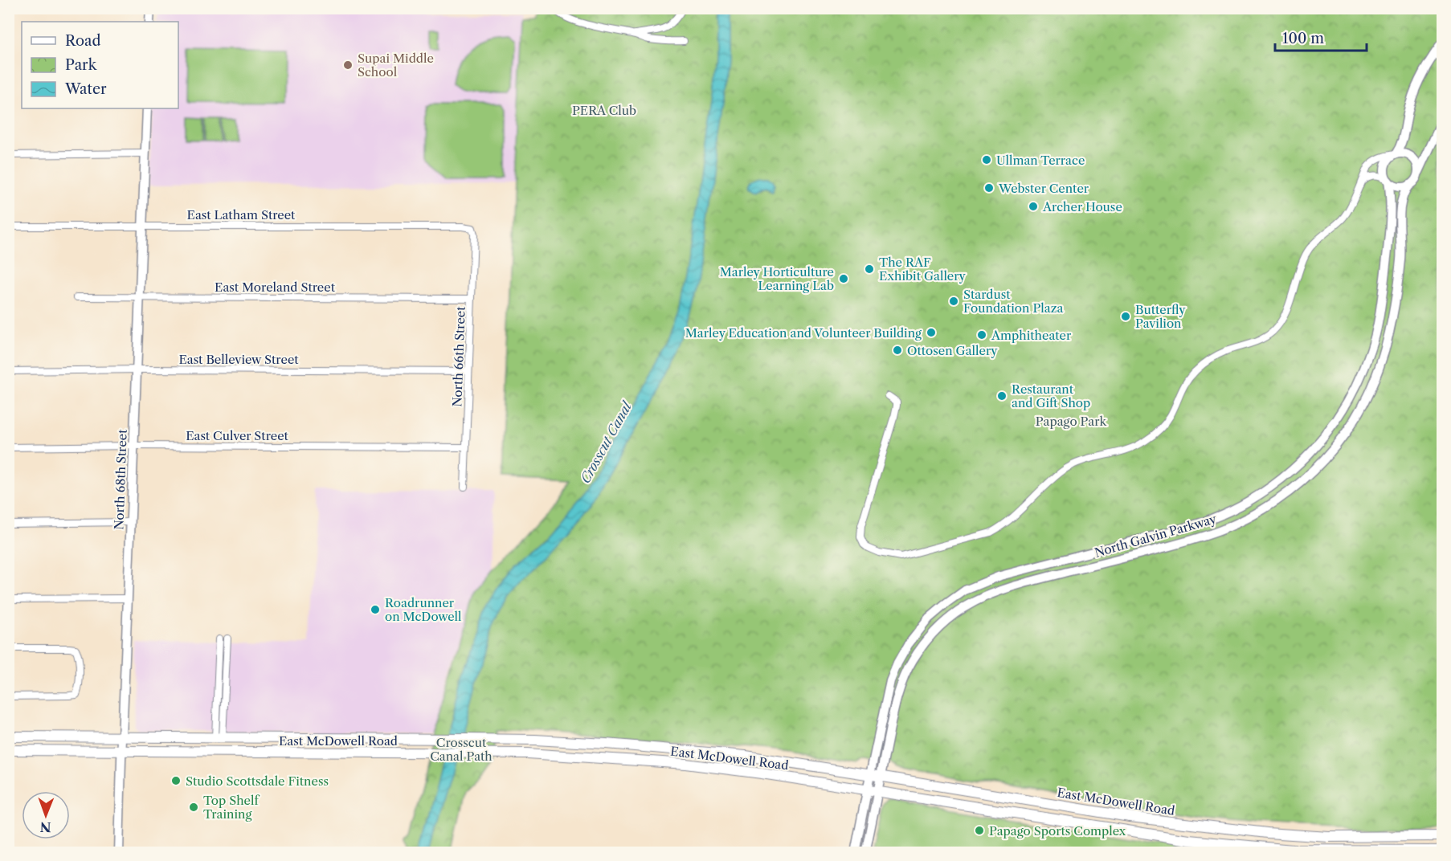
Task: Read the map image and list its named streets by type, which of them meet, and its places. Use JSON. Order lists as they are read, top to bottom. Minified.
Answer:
{"streets":{"main road":["North 68th Street","North Galvin Parkway","East McDowell Road"],"street":["East Latham Street","East Moreland Street","North 66th Street","East Belleview Street","East Culver Street"]},"crossings":[["East Latham Street","North 66th Street"],["East Latham Street","North 68th Street"],["East Moreland Street","North 66th Street"],["East Moreland Street","North 68th Street"],["North 66th Street","East Belleview Street"],["North 66th Street","East Culver Street"],["East Belleview Street","North 68th Street"],["East Culver Street","North 68th Street"],["North 68th Street","East McDowell Road"],["North Galvin Parkway","East McDowell Road"]],"water":["Crosscut Canal"],"parks":["PERA Club","Papago Park","Crosscut Canal Path"],"places":["Supai Middle School","Ullman Terrace","Webster Center","Archer House","The RAF Exhibit Gallery","Marley Horticulture Learning Lab","Stardust Foundation Plaza","Butterfly Pavilion","Marley Education and Volunteer Building","Amphitheater","Ottosen Gallery","Restaurant and Gift Shop","Roadrunner on McDowell","Studio Scottsdale Fitness","Top Shelf Training","Papago Sports Complex"],"legend":["Road","Park","Water"],"scale_bar":"100 m","north":"bottom"}
